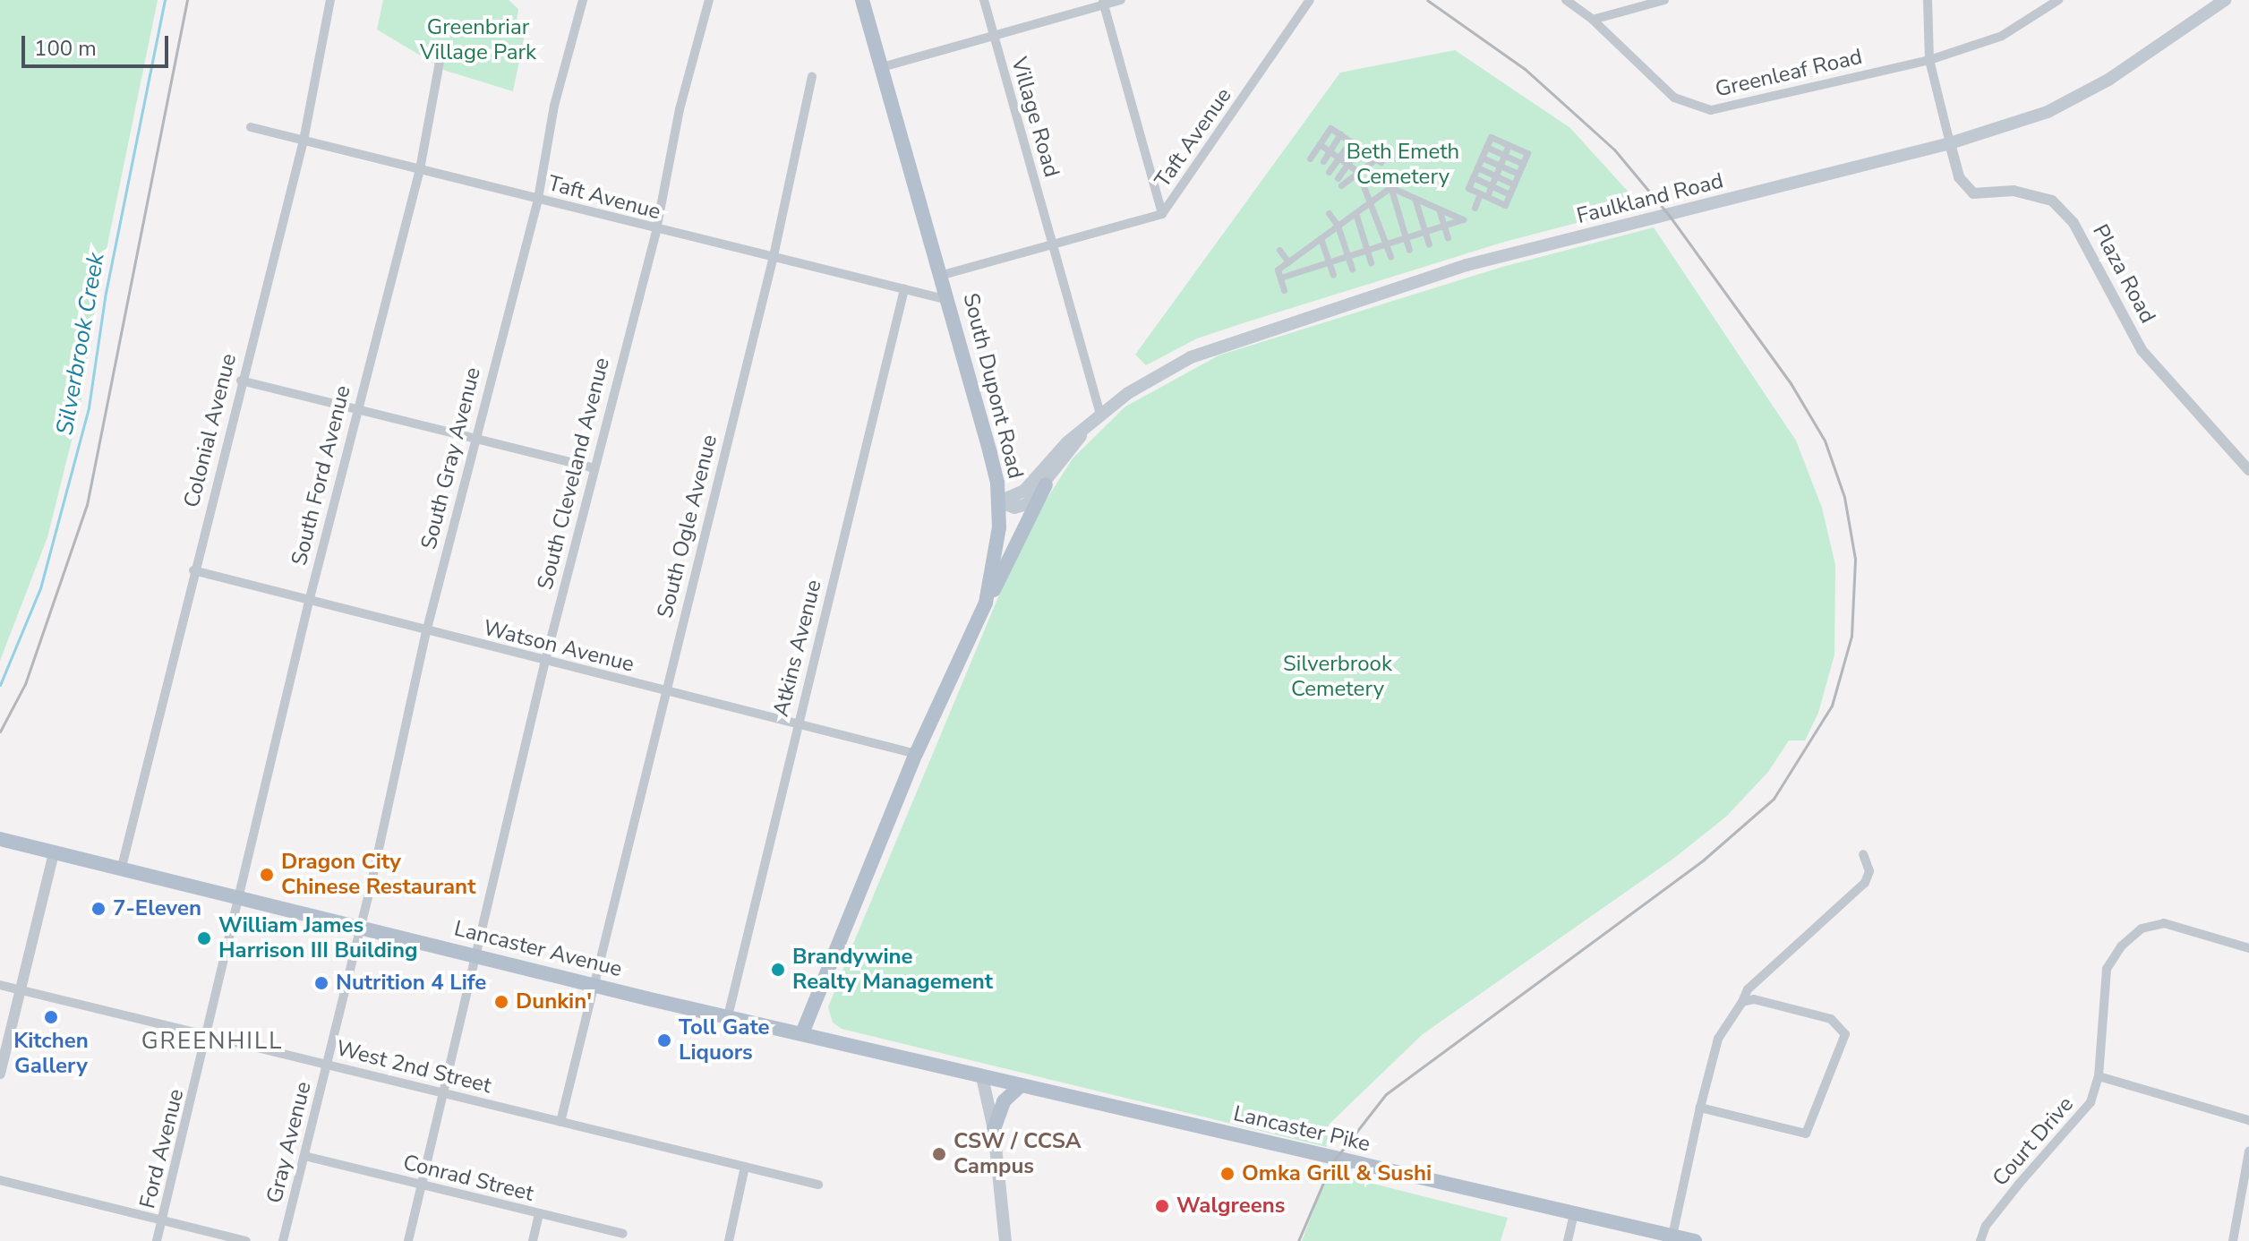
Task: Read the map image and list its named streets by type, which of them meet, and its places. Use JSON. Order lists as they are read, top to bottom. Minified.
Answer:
{"streets":{"main road":["Faulkland Road","South Dupont Road","Lancaster Avenue","Lancaster Pike"],"street":["Greenleaf Road","Village Road","Taft Avenue","Plaza Road","Colonial Avenue","South Gray Avenue","South Cleveland Avenue","South Ford Avenue","South Ogle Avenue","Watson Avenue","Atkins Avenue","West 2nd Street","Court Drive","Gray Avenue","Ford Avenue","Conrad Street"]},"crossings":[["Village Road","Taft Avenue"],["Village Road","Faulkland Road"],["Taft Avenue","South Dupont Road"],["Taft Avenue","Colonial Avenue"],["Taft Avenue","South Gray Avenue"],["Taft Avenue","South Cleveland Avenue"],["Taft Avenue","South Ford Avenue"],["Taft Avenue","South Ogle Avenue"],["Taft Avenue","Atkins Avenue"],["Faulkland Road","Plaza Road"],["Faulkland Road","South Dupont Road"],["South Dupont Road","Watson Avenue"],["South Dupont Road","Lancaster Avenue"],["Colonial Avenue","Watson Avenue"],["Colonial Avenue","Lancaster Avenue"],["South Gray Avenue","Watson Avenue"],["South Gray Avenue","Lancaster Avenue"],["South Gray Avenue","Gray Avenue"],["South Cleveland Avenue","Watson Avenue"],["South Cleveland Avenue","Lancaster Avenue"],["South Cleveland Avenue","West 2nd Street"],["South Cleveland Avenue","Conrad Street"],["South Ford Avenue","Watson Avenue"],["South Ford Avenue","Lancaster Avenue"],["South Ford Avenue","Ford Avenue"],["South Ogle Avenue","Watson Avenue"],["South Ogle Avenue","Lancaster Avenue"],["South Ogle Avenue","West 2nd Street"],["Watson Avenue","Atkins Avenue"],["Atkins Avenue","Lancaster Avenue"],["Lancaster Avenue","Lancaster Pike"],["Lancaster Avenue","Gray Avenue"],["Lancaster Avenue","Ford Avenue"],["West 2nd Street","Gray Avenue"],["West 2nd Street","Ford Avenue"],["Gray Avenue","Conrad Street"]],"districts":["GREENHILL"],"water":["Silverbrook Creek"],"parks":["Greenbriar Village Park","Beth Emeth Cemetery","Silverbrook Cemetery"],"places":["Dragon City Chinese Restaurant","7-Eleven","William James Harrison III Building","Brandywine Realty Management","Nutrition 4 Life","Dunkin'","Kitchen Gallery","Toll Gate Liquors","CSW / CCSA Campus","Omka Grill & Sushi","Walgreens"],"scale_bar":"100 m"}
